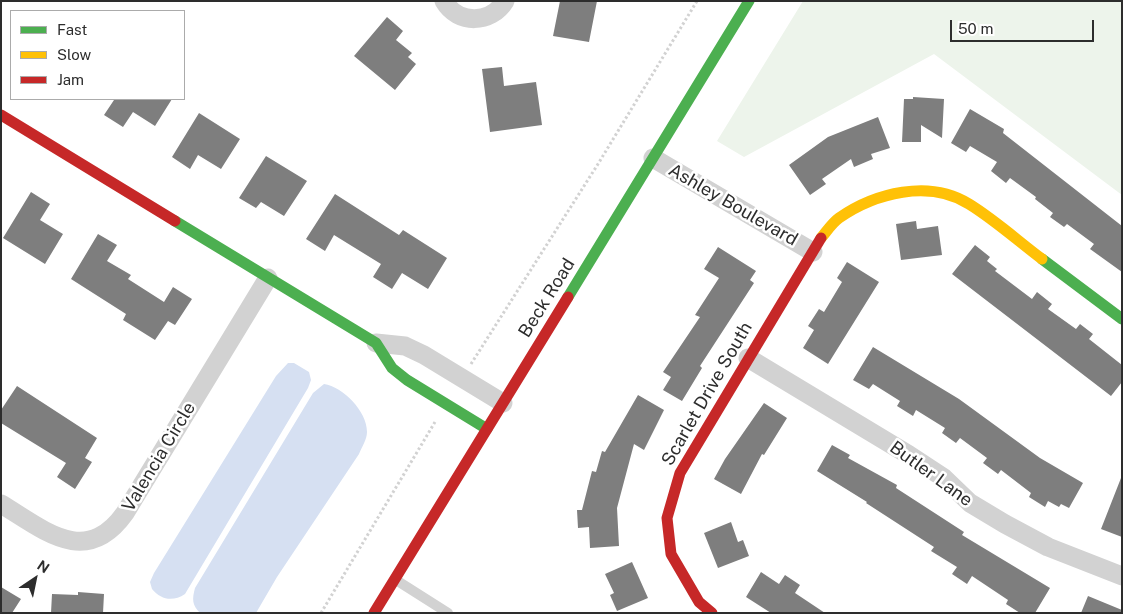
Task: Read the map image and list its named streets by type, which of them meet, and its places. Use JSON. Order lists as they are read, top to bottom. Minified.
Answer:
{"streets":{"street":["Ashley Boulevard","Beck Road","Scarlet Drive South","Valencia Circle","Butler Lane"]},"crossings":[["Ashley Boulevard","Beck Road"],["Ashley Boulevard","Scarlet Drive South"],["Scarlet Drive South","Butler Lane"]],"legend":["Fast","Slow","Jam"],"scale_bar":"50 m","north":"top right"}
